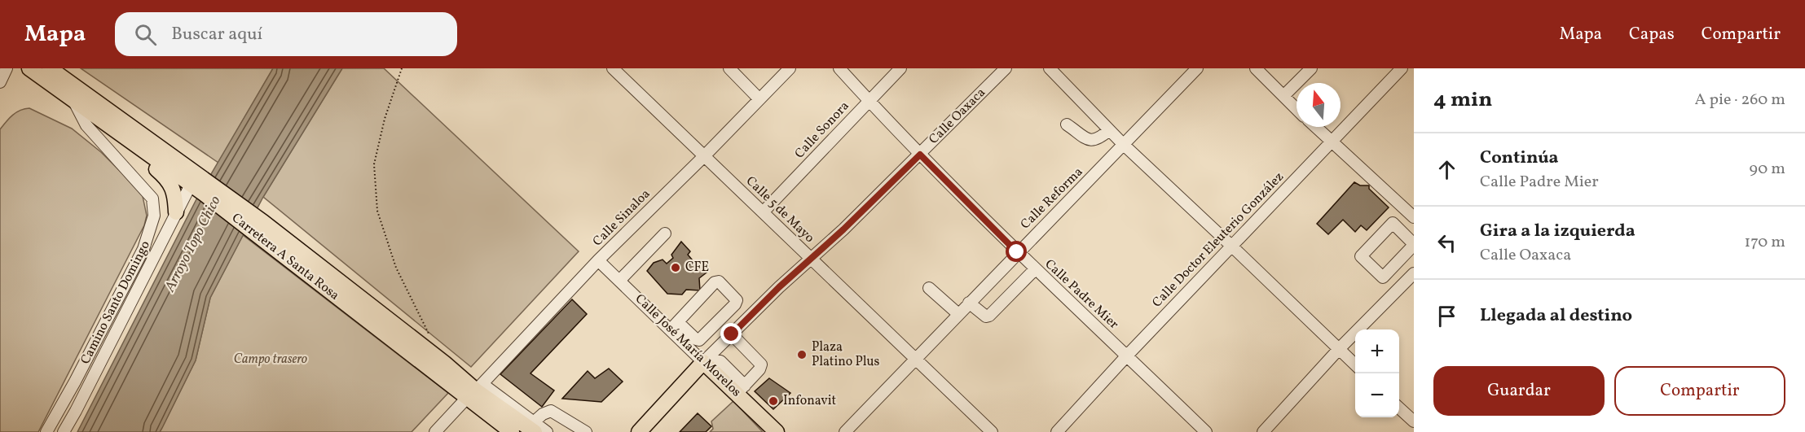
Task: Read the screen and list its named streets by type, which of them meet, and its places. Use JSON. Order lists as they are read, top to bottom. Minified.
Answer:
{"streets":{"main road":["Calle Oaxaca","Carretera A Santa Rosa","Calle José María Morelos"],"street":["Calle Sonora","Calle Reforma","Calle 5 de Mayo","Calle Sinaloa","Calle Doctor Eleuterio González","Calle Padre Mier","Camino Santo Domingo"]},"crossings":[["Calle Oaxaca","Calle 5 de Mayo"],["Calle Oaxaca","Calle Padre Mier"],["Calle Oaxaca","Calle José María Morelos"],["Calle Sonora","Calle 5 de Mayo"],["Calle Sonora","Calle Padre Mier"],["Calle Reforma","Calle 5 de Mayo"],["Calle Reforma","Calle Padre Mier"],["Calle 5 de Mayo","Calle Sinaloa"],["Calle Sinaloa","Carretera A Santa Rosa"],["Calle Sinaloa","Calle José María Morelos"],["Calle Doctor Eleuterio González","Calle Padre Mier"],["Carretera A Santa Rosa","Camino Santo Domingo"]],"water":["Arroyo Topo Chico"],"parks":["Campo trasero"],"places":["CFE","Plaza Platino Plus","Infonavit"],"north":"top","page":{"header":"Mapa","search":"Buscar aquí","nav":["Mapa","Capas","Compartir"],"heading":["4 min","A pie · 260 m"],"list":[["Continúa","Calle Padre Mier","90 m"],["Gira a la izquierda","Calle Oaxaca","170 m"],"Llegada al destino"],"map_buttons":["+","−"],"buttons":["Guardar","Compartir"]}}
